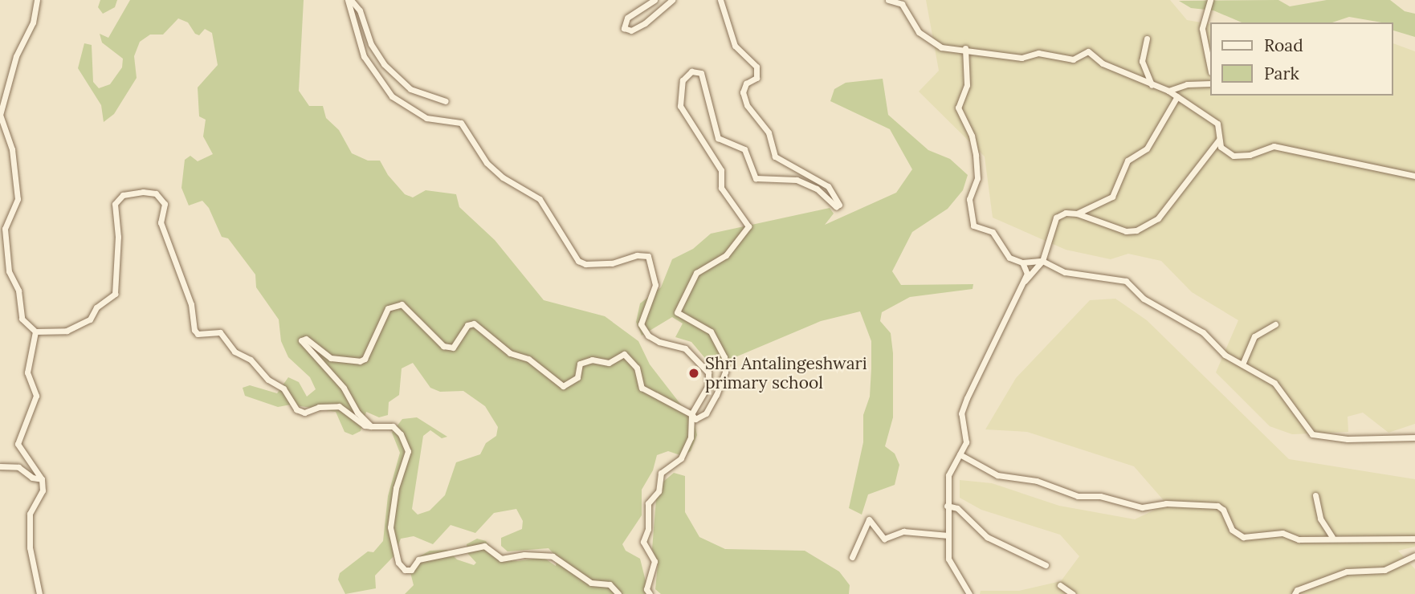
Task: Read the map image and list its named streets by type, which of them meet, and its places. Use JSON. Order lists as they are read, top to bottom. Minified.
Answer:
{"places":["Shri Antalingeshwari primary school"],"legend":["Road","Park"]}
